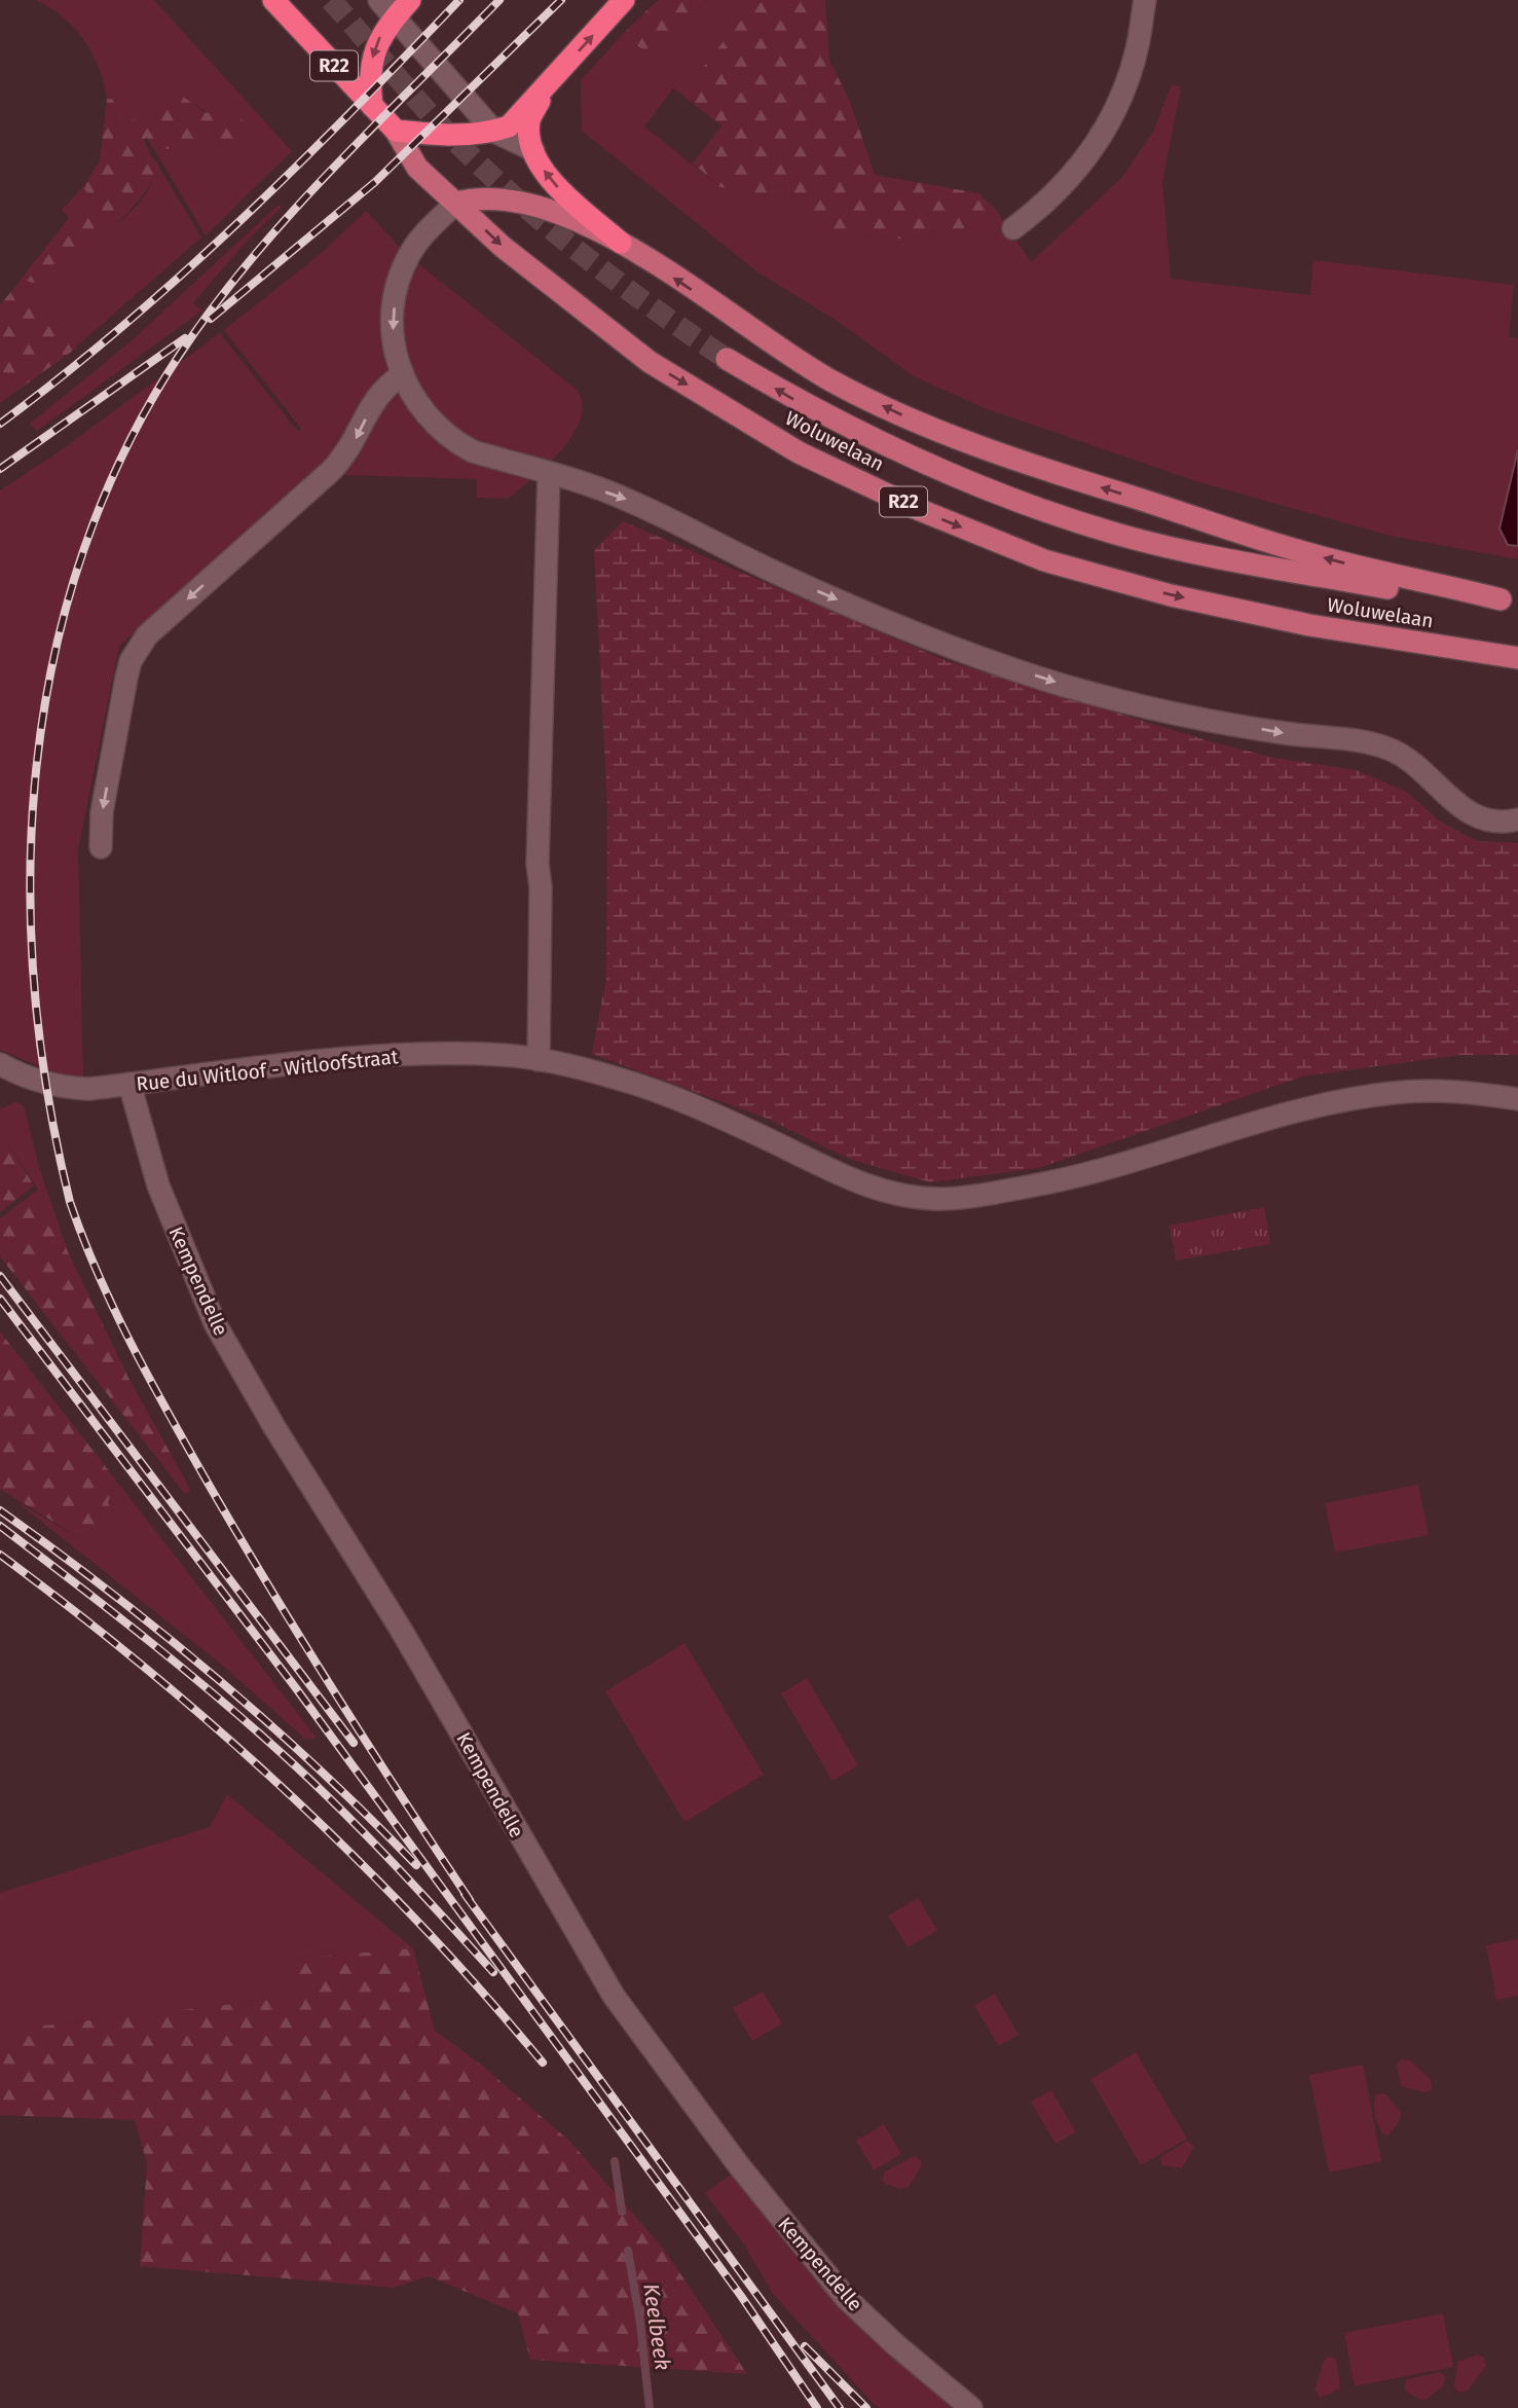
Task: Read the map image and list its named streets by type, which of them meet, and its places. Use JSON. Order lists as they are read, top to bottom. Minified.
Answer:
{"streets":{"highway":["R22","Woluwelaan"],"street":["Rue du Witloof - Witloofstraat","Kempendelle"]},"crossings":[["R22","Woluwelaan"],["Rue du Witloof - Witloofstraat","Kempendelle"]],"water":["Keelbeek"]}
